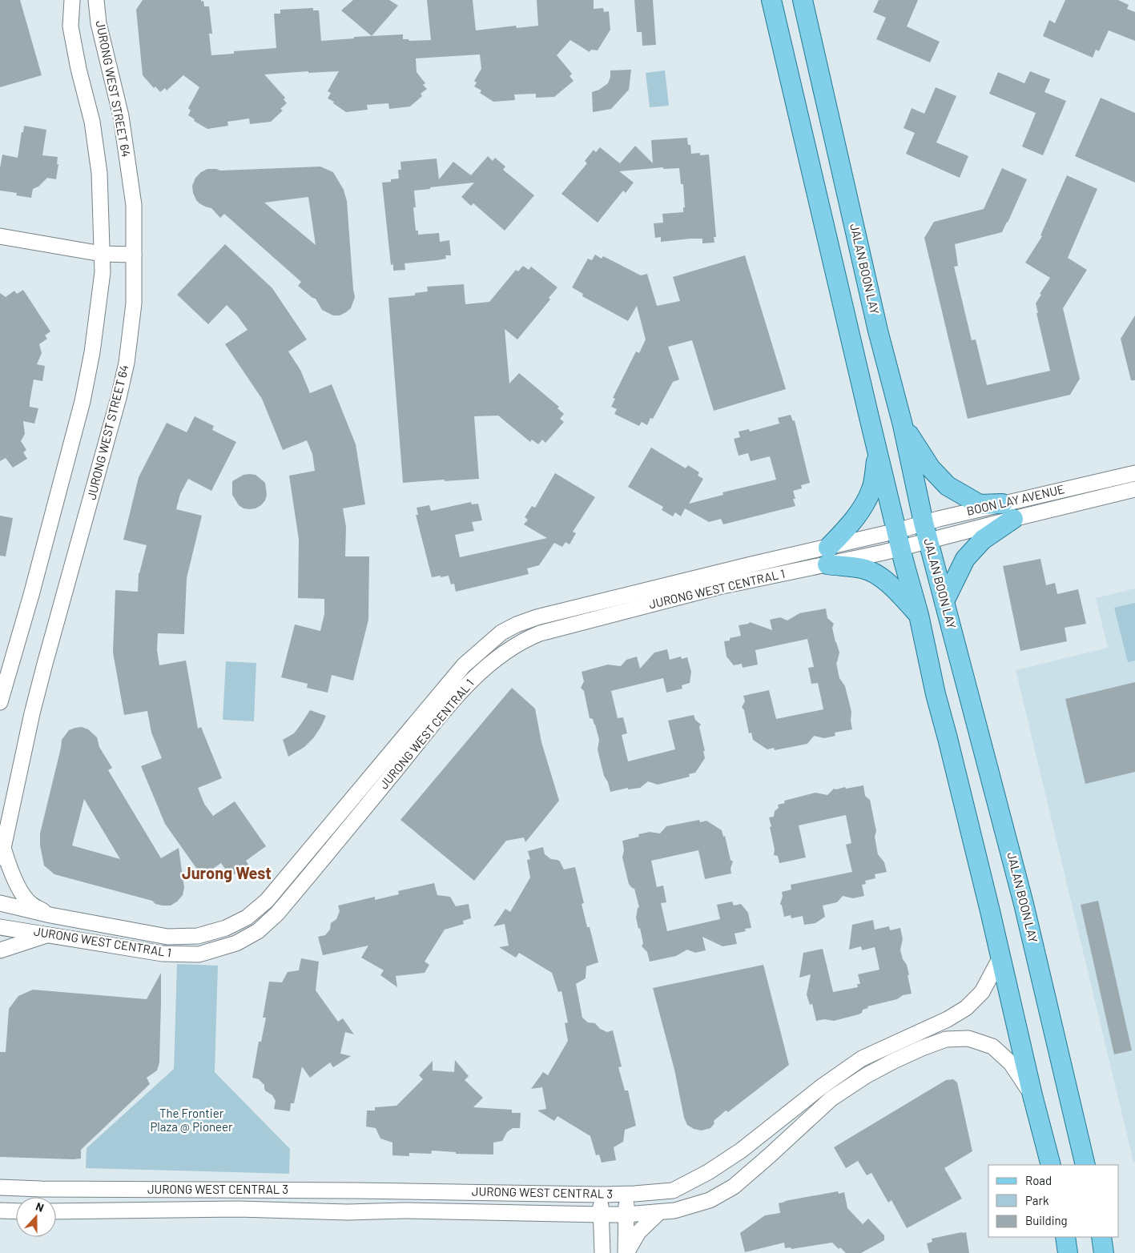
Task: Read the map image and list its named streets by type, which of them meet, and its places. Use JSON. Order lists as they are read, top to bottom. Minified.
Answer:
{"streets":{"main road":["JALAN BOON LAY"],"street":["JURONG WEST STREET 64","BOON LAY AVENUE","JURONG WEST CENTRAL 1","JURONG WEST CENTRAL 3"]},"crossings":[["JALAN BOON LAY","BOON LAY AVENUE"],["BOON LAY AVENUE","JURONG WEST CENTRAL 1"]],"districts":["Jurong West"],"parks":["The Frontier Plaza @ Pioneer"],"legend":["Road","Park","Building"],"north":"top"}
